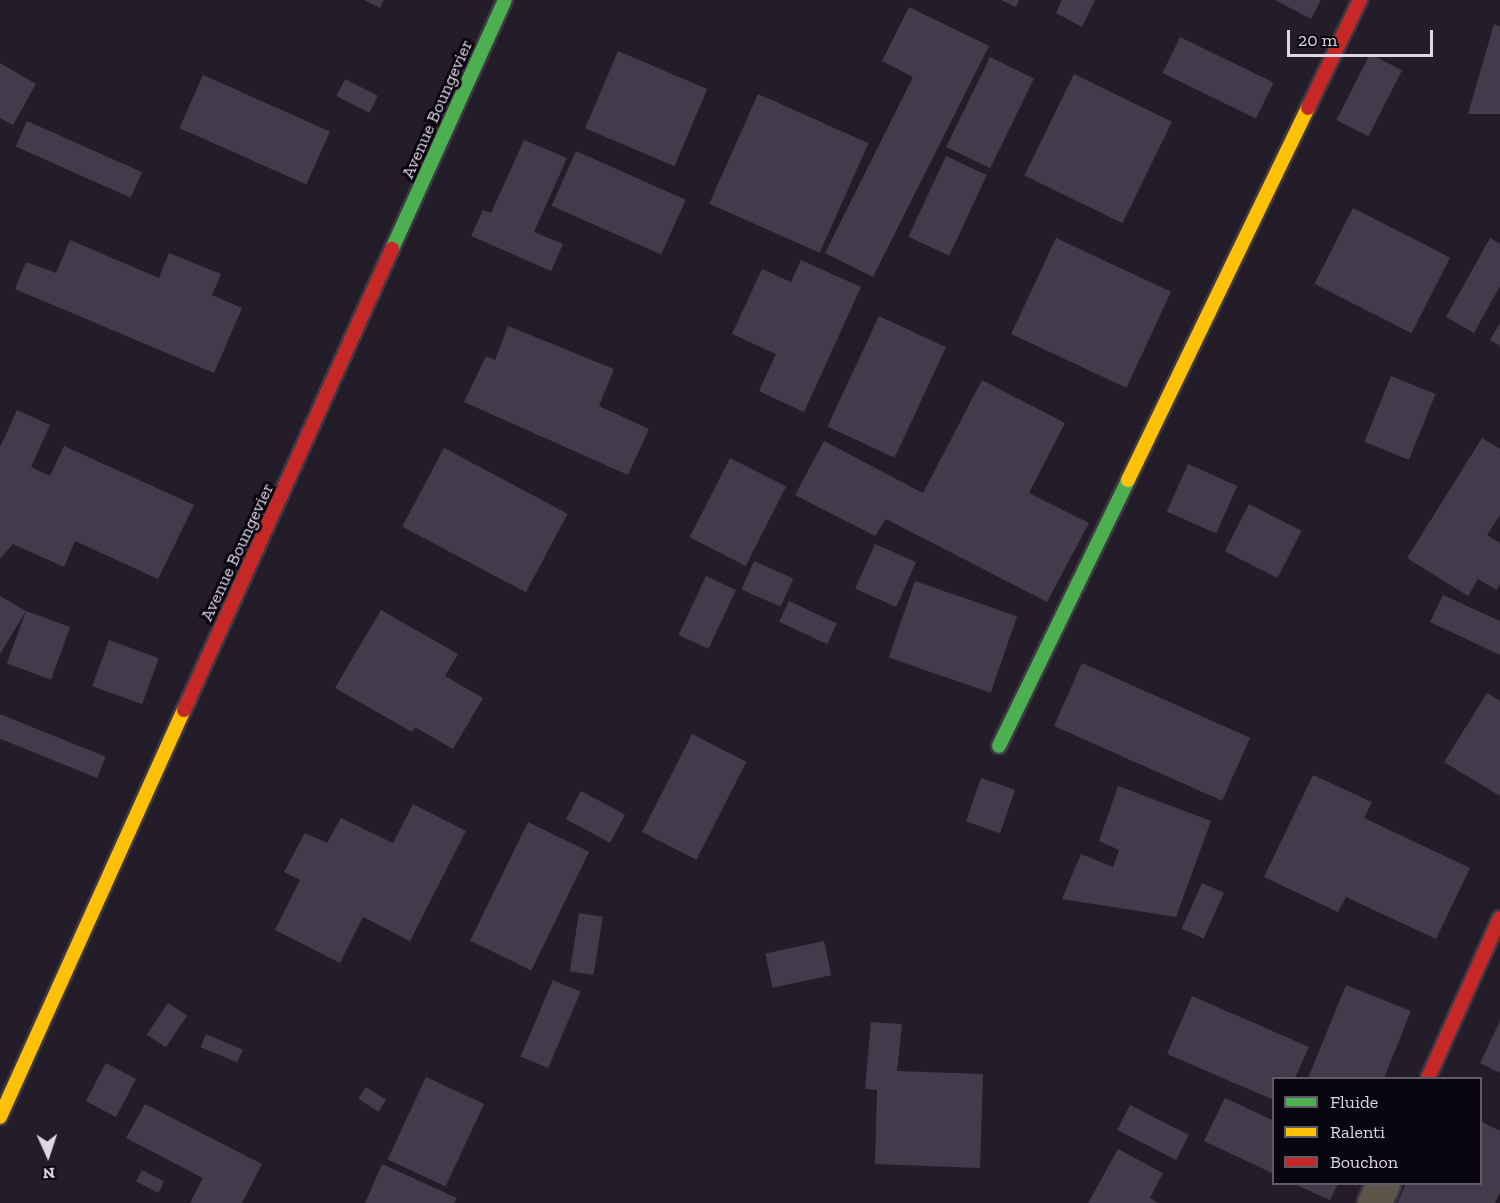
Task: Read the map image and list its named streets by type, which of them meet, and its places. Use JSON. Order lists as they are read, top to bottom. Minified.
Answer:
{"streets":{"street":["Avenue Boungevier"]},"legend":["Fluide","Ralenti","Bouchon"],"scale_bar":"20 m","north":"bottom"}
